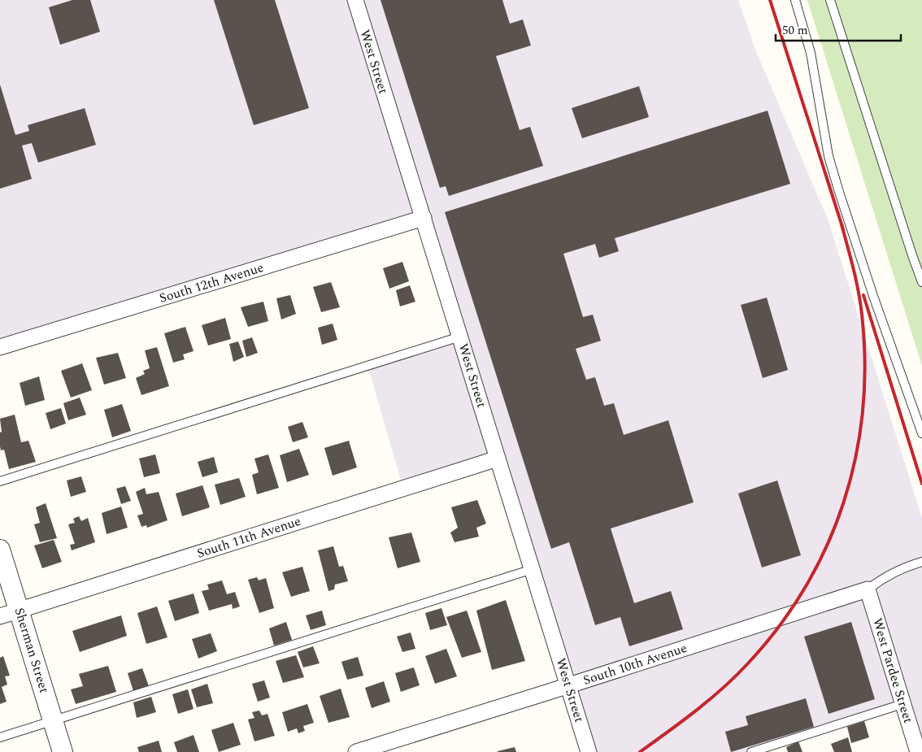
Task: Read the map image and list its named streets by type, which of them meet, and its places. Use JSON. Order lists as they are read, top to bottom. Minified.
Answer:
{"streets":{"street":["West Street","South 12th Avenue","South 11th Avenue","Sherman Street","South 10th Avenue","West Pardee Street"]},"crossings":[["West Street","South 12th Avenue"],["West Street","South 11th Avenue"],["West Street","South 10th Avenue"],["South 11th Avenue","Sherman Street"],["South 10th Avenue","West Pardee Street"]],"scale_bar":"50 m"}
